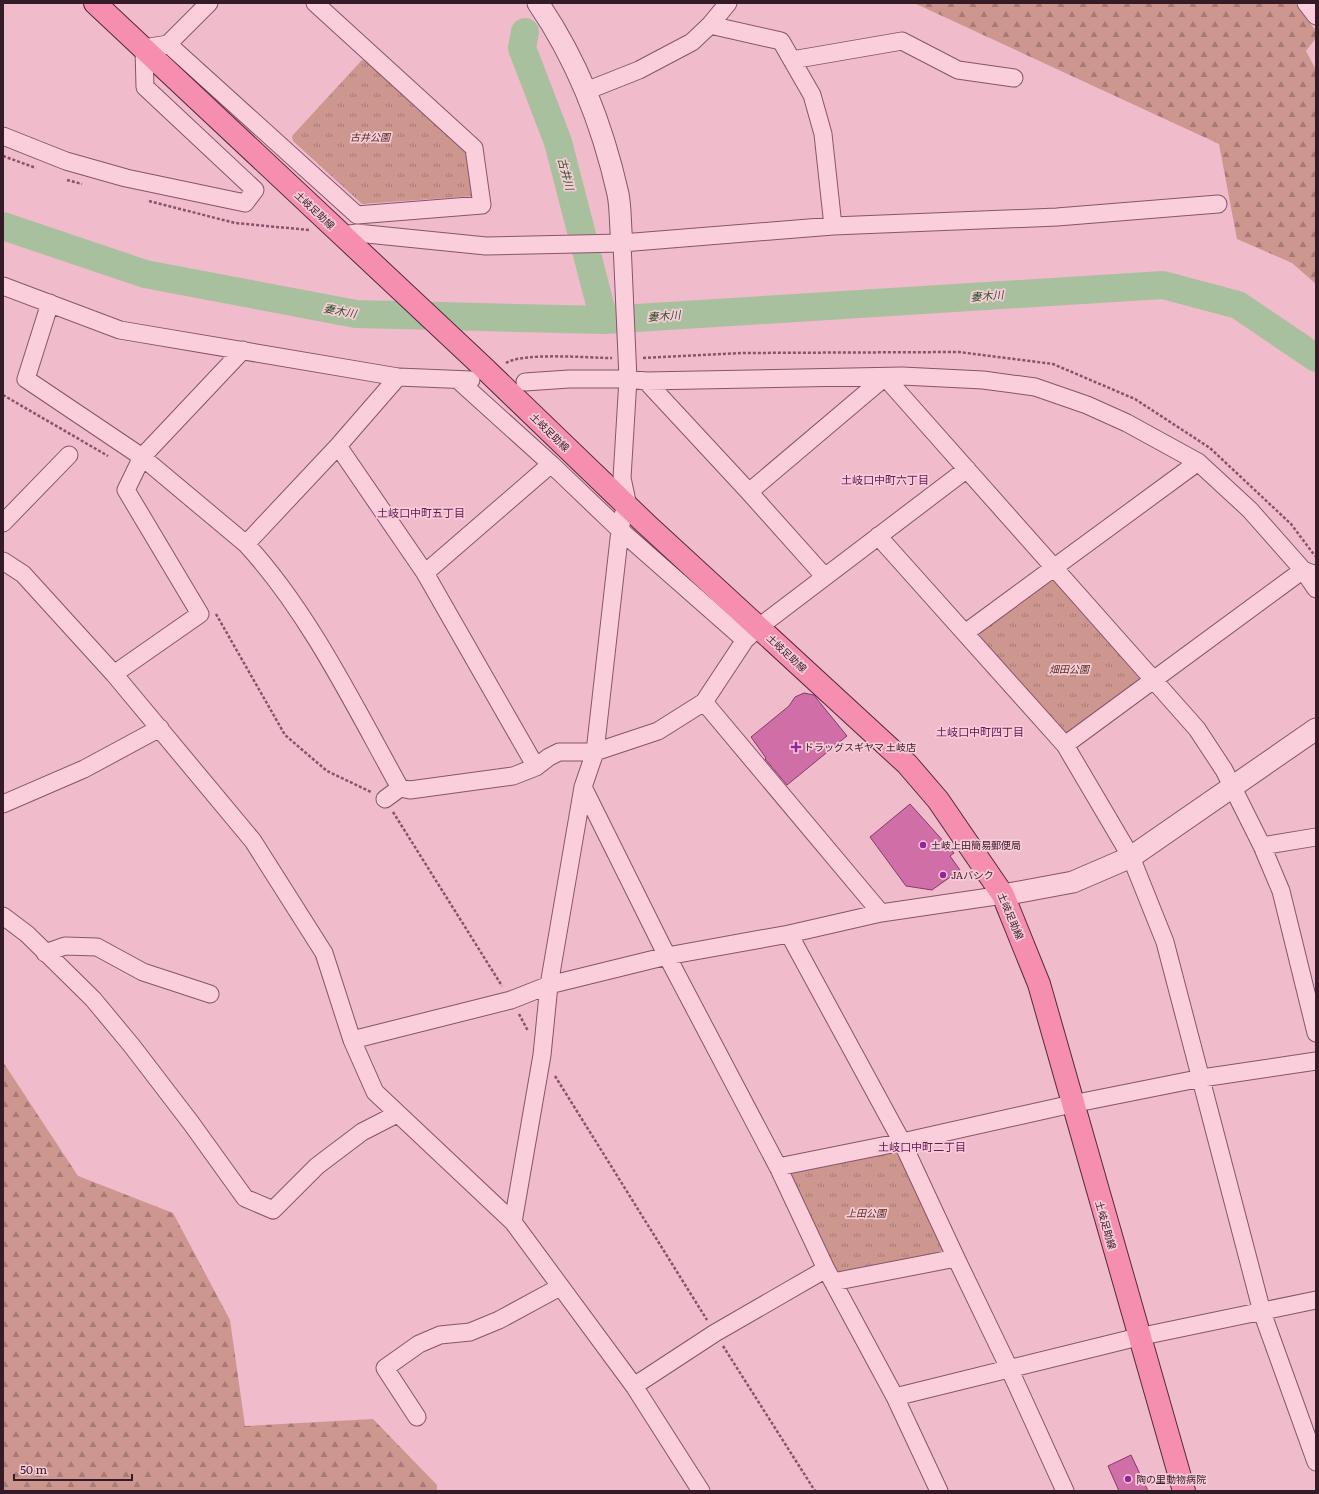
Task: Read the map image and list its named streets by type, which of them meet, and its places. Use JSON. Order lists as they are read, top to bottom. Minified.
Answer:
{"streets":{"main road":["土岐足助線"]},"districts":["土岐口中町六丁目","土岐口中町五丁目","土岐口中町四丁目","土岐口中町二丁目"],"water":["古井川","妻木川"],"parks":["古井公園","畑田公園","上田公園"],"places":{"health":["ドラッグスギヤマ 土岐店"],"other":["土岐上田簡易郵便局","JAバンク","陶の里動物病院"]},"scale_bar":"50 m"}
